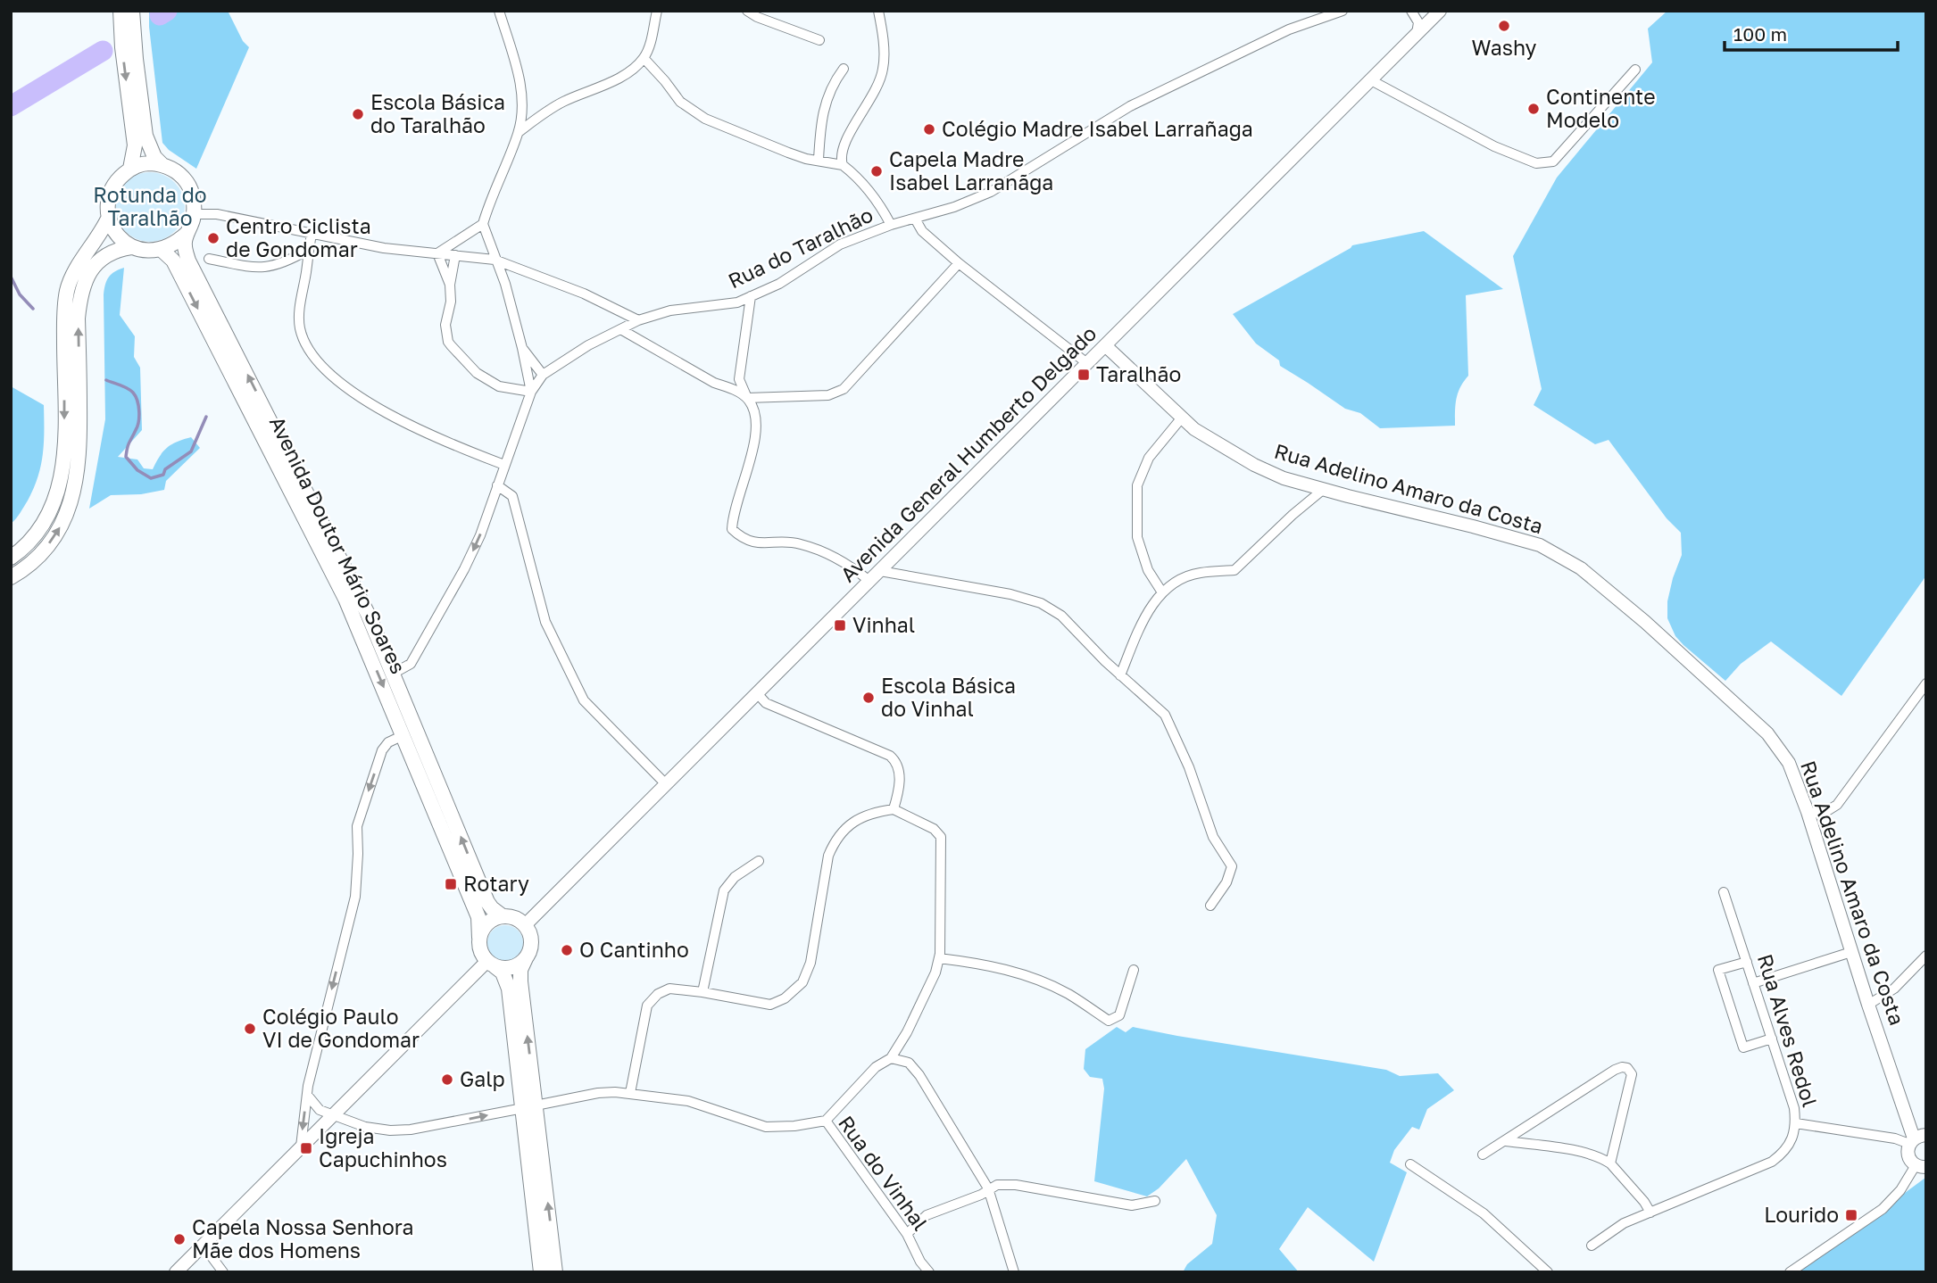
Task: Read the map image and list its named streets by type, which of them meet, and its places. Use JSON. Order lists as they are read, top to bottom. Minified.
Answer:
{"streets":{"main road":["Avenida Doutor Mário Soares"],"street":["Rua do Taralhão","Avenida General Humberto Delgado","Rua Adelino Amaro da Costa","Rua Alves Redol","Rua do Vinhal"]},"crossings":[["Rua do Taralhão","Avenida Doutor Mário Soares"],["Avenida General Humberto Delgado","Rua Adelino Amaro da Costa"],["Avenida General Humberto Delgado","Avenida Doutor Mário Soares"]],"parks":["Rotunda do Taralhão"],"places":{"other":["Washy","Continente Modelo","Escola Básica do Taralhão","Colégio Madre Isabel Larrañaga","Capela Madre Isabel Larranãga","Centro Ciclista de Gondomar","Escola Básica do Vinhal","O Cantinho","Colégio Paulo VI de Gondomar","Galp","Capela Nossa Senhora Mãe dos Homens"],"transit":["Taralhão","Vinhal","Rotary","Igreja Capuchinhos","Lourido"]},"scale_bar":"100 m"}
